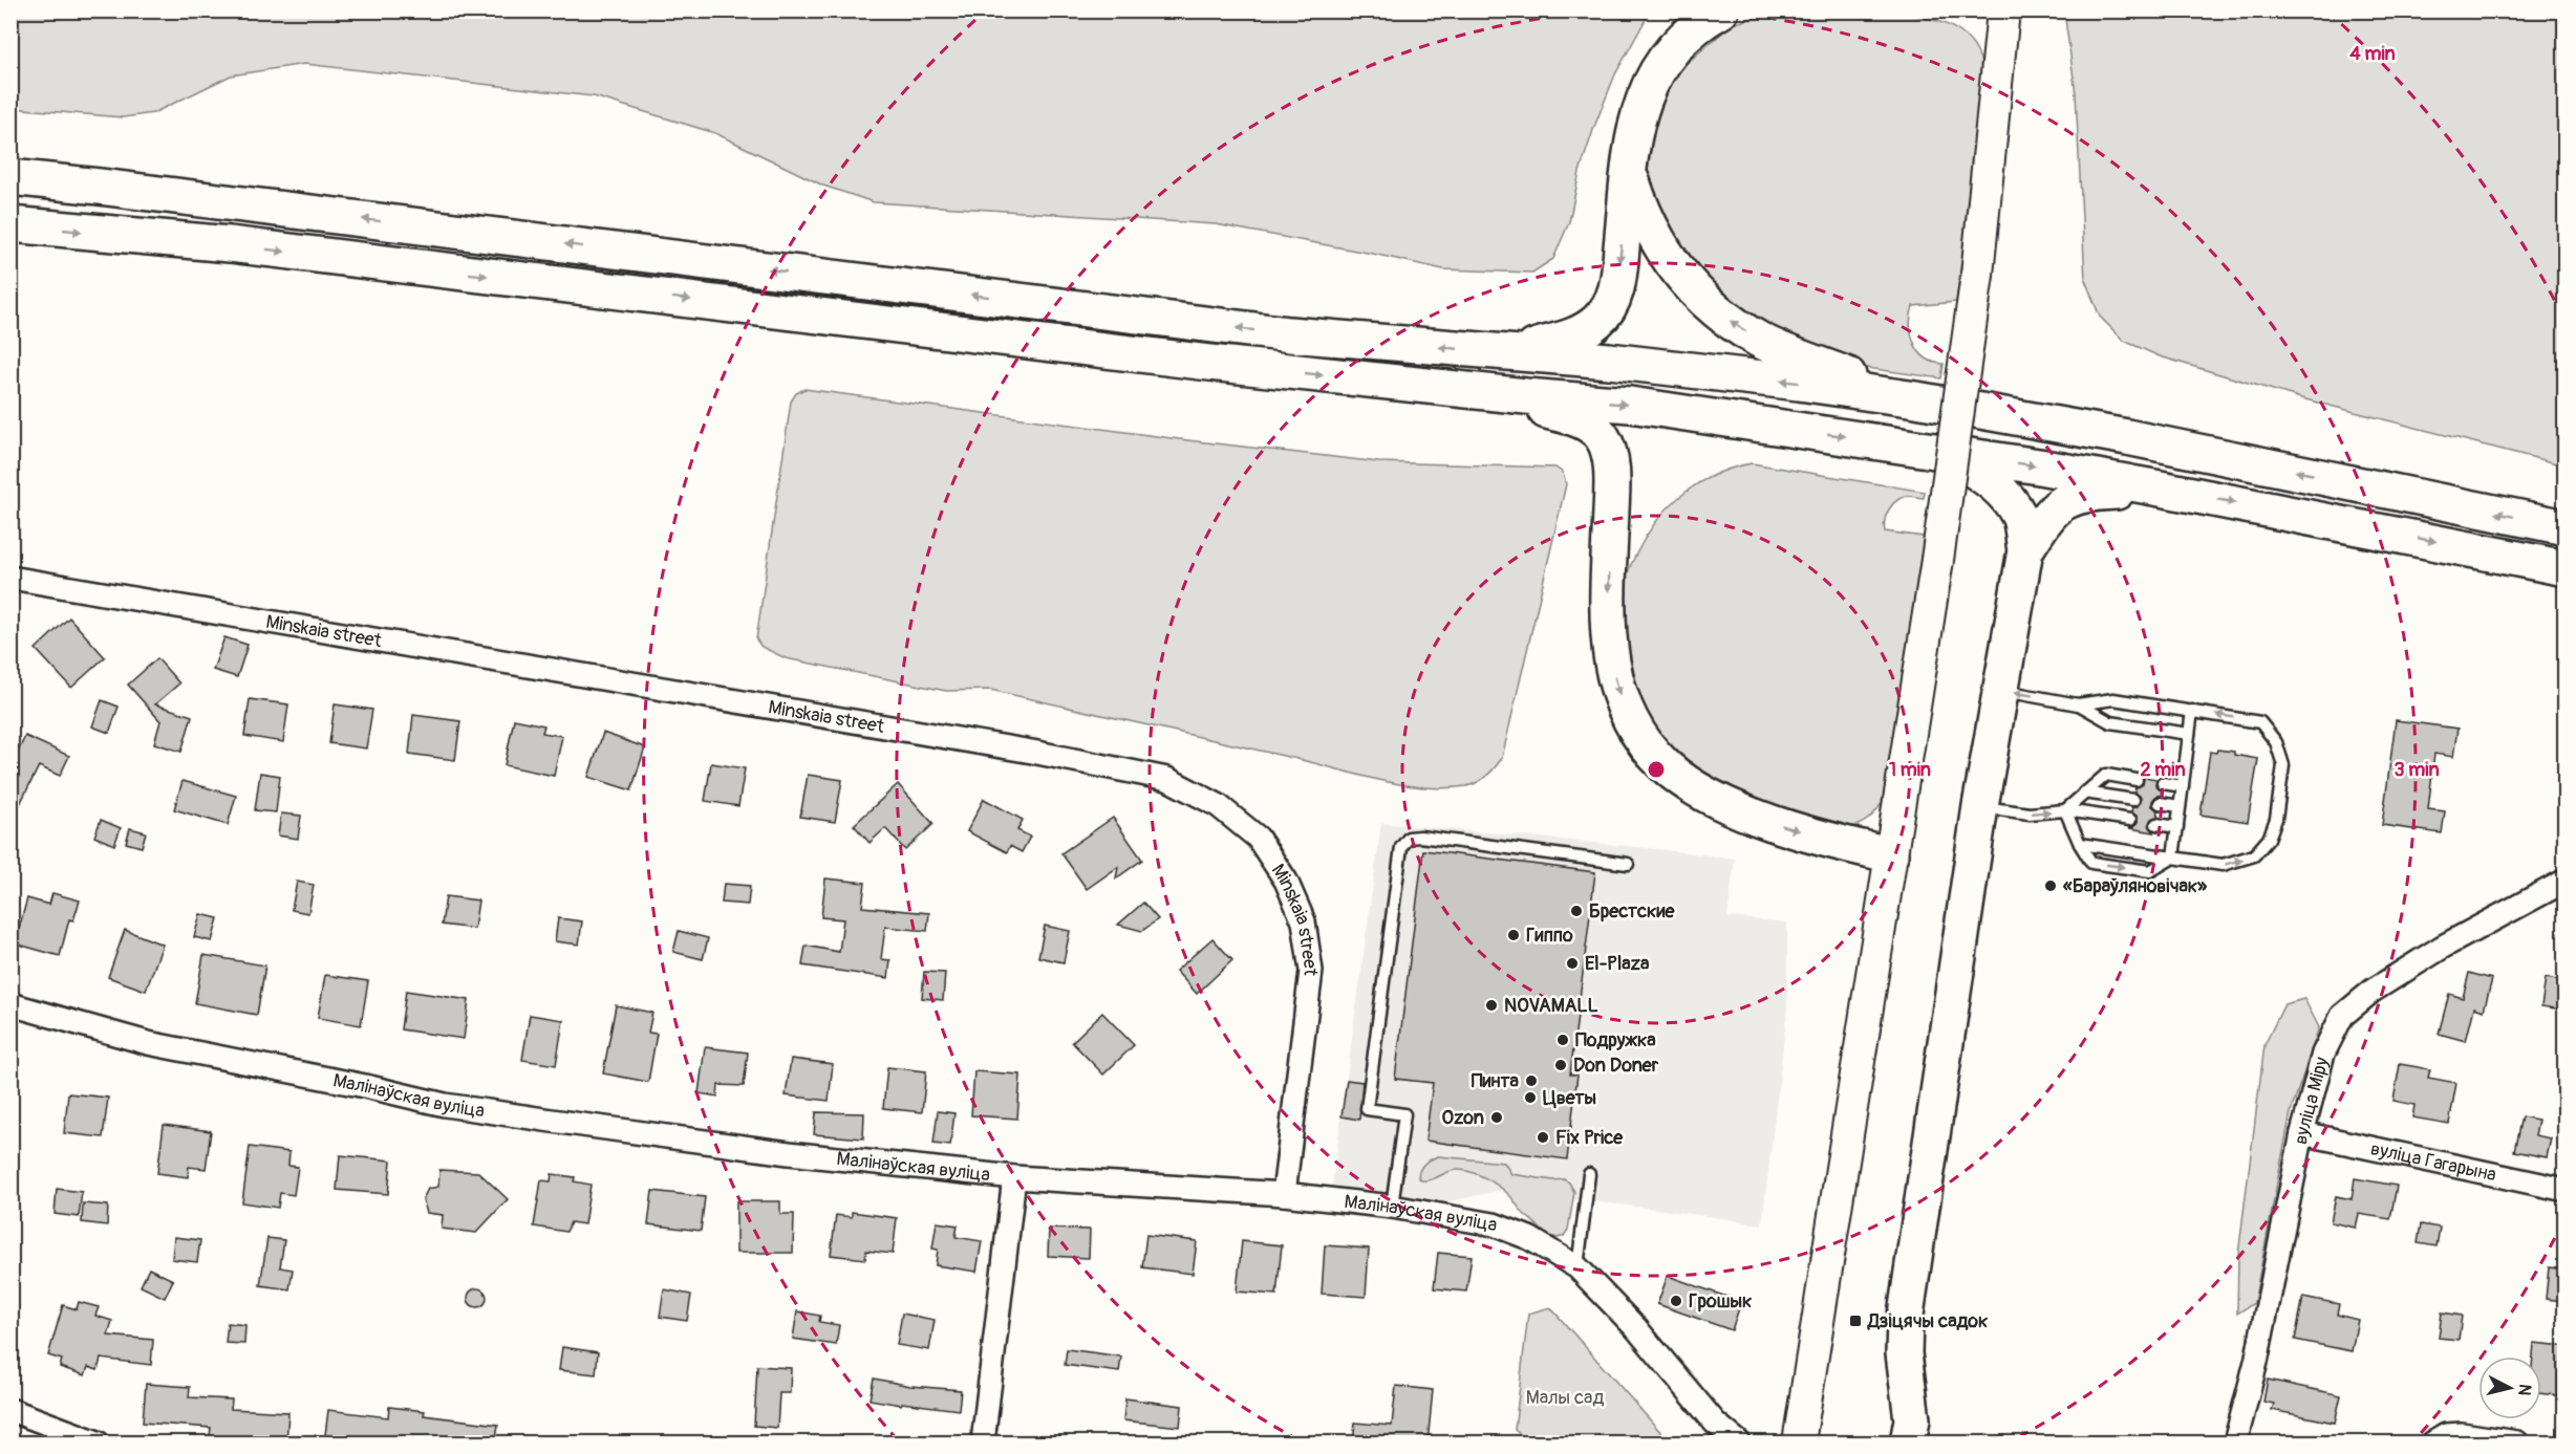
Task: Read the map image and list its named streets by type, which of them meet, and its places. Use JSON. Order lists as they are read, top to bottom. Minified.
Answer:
{"streets":{"street":["Minskaia street","Малінаўская вуліца","вуліца Міру","вуліца Гагарына"]},"crossings":[["Minskaia street","Малінаўская вуліца"],["вуліца Міру","вуліца Гагарына"]],"parks":["Малы сад"],"places":{"other":["«Бараўляновічак»","Брестские","Гиппо","El-Plaza","NOVAMALL","Подружка","Don Doner","Пинта","Цветы","Ozon","Fix Price","Грошык"],"transit":["Дзіцячы садок"]},"north":"right","rings":["4 min","1 min","2 min","3 min"]}
